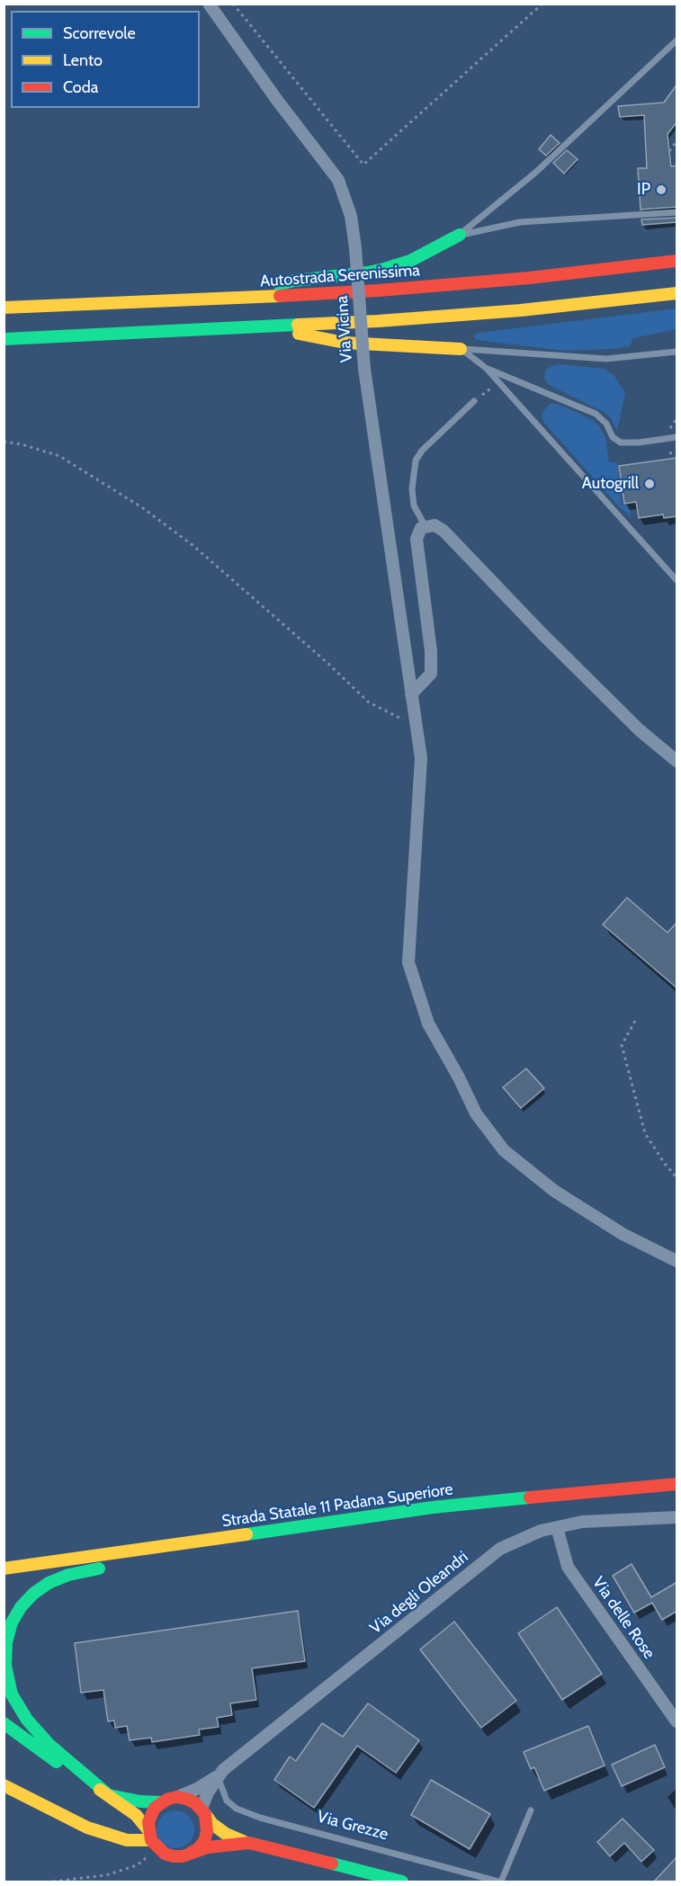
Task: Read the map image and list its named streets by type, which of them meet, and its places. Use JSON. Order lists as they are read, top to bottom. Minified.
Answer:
{"streets":{"main road":["Autostrada Serenissima","Strada Statale 11 Padana Superiore"],"street":["Via Vicina","Via degli Oleandri","Via delle Rose"],"lane":["Via Grezze"]},"crossings":[["Via degli Oleandri","Via delle Rose"],["Via degli Oleandri","Via Grezze"]],"places":["IP","Autogrill"],"legend":["Scorrevole","Lento","Coda"]}
